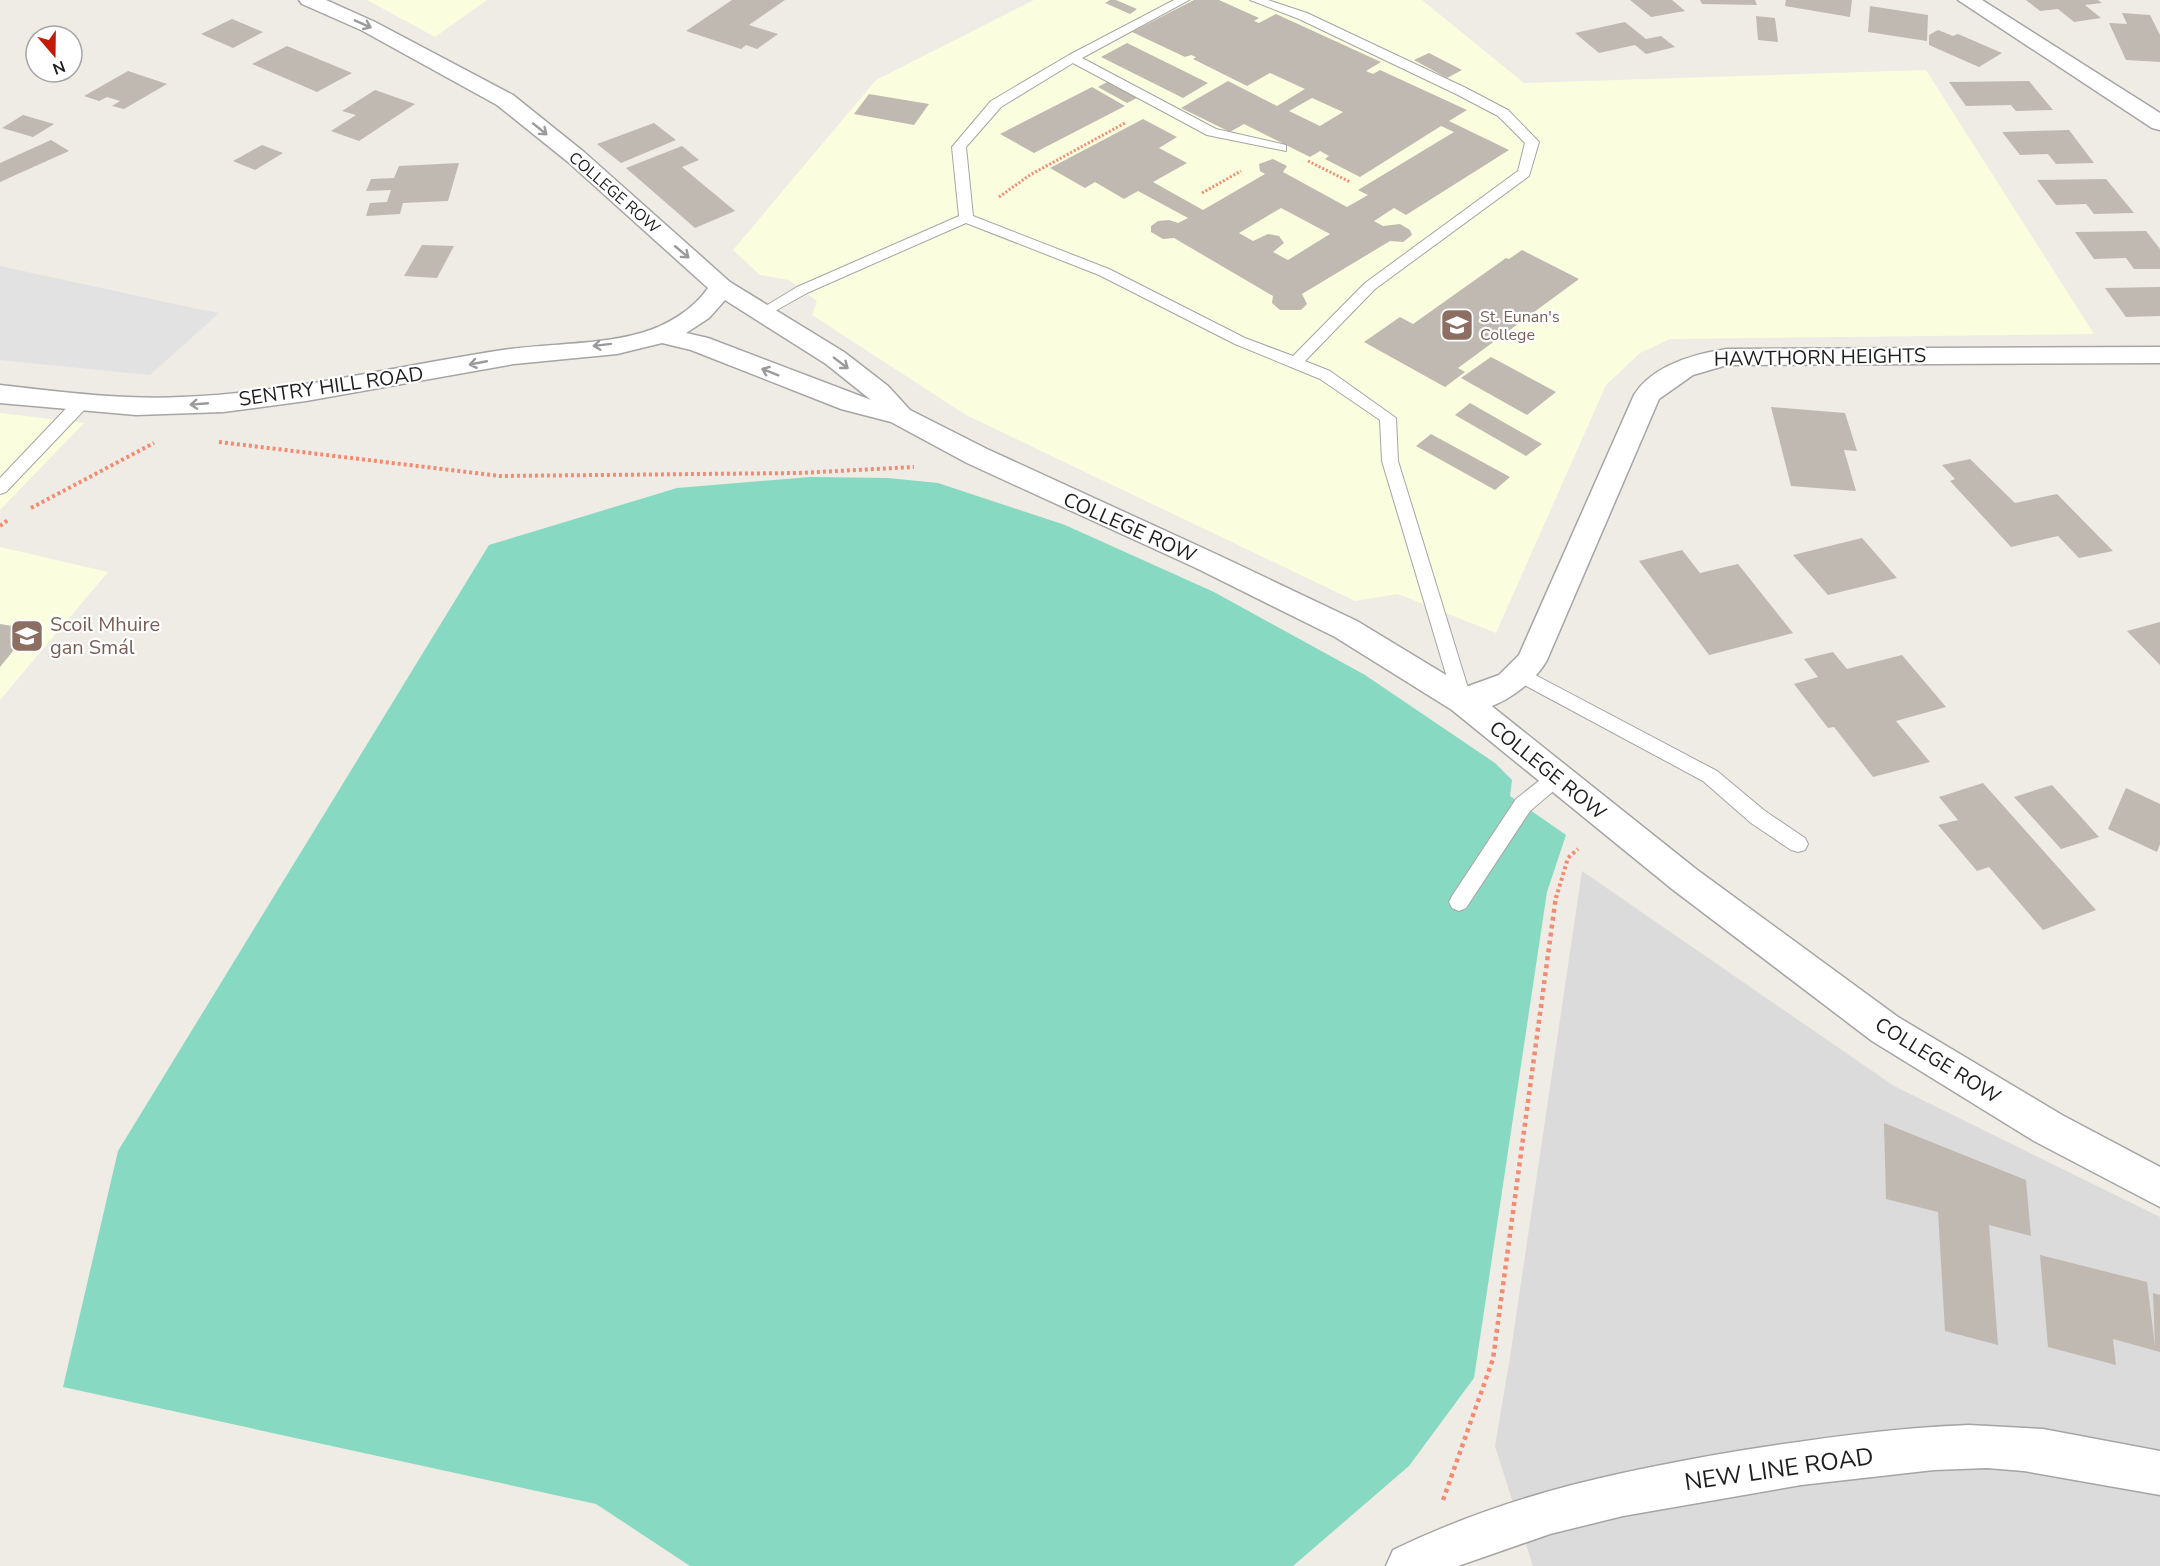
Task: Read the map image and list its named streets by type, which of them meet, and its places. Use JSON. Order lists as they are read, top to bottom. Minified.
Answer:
{"streets":{"street":["COLLEGE ROW","HAWTHORN HEIGHTS","SENTRY HILL ROAD","NEW LINE ROAD"]},"crossings":[["COLLEGE ROW","HAWTHORN HEIGHTS"],["COLLEGE ROW","SENTRY HILL ROAD"]],"one_way":["SENTRY HILL ROAD"],"places":{"school or university":["St. Eunan's College","Scoil Mhuire gan Smál"]},"north":"bottom"}
